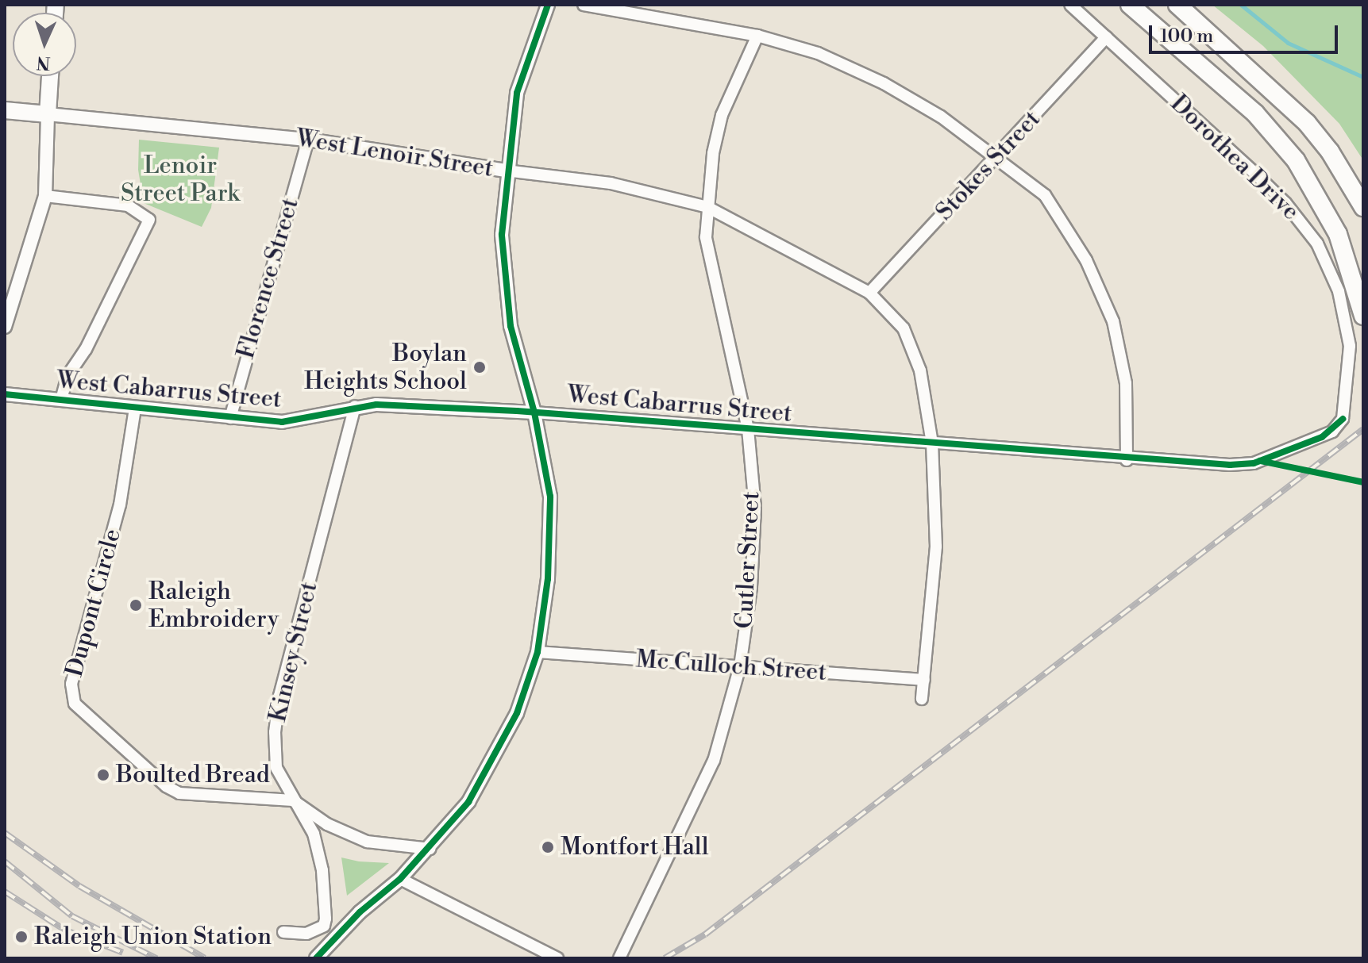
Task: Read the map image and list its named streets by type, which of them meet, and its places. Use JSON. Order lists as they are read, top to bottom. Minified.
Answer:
{"streets":{"main road":["West Lenoir Street"],"street":["Dorothea Drive","Stokes Street","Florence Street","West Cabarrus Street","Cutler Street","Dupont Circle","Kinsey Street","Mc Culloch Street"]},"crossings":[["West Lenoir Street","Stokes Street"],["West Lenoir Street","Florence Street"],["West Lenoir Street","West Cabarrus Street"],["West Lenoir Street","Cutler Street"],["West Lenoir Street","Mc Culloch Street"],["Dorothea Drive","Stokes Street"],["Dorothea Drive","West Cabarrus Street"],["Florence Street","West Cabarrus Street"],["West Cabarrus Street","Cutler Street"],["West Cabarrus Street","Dupont Circle"],["West Cabarrus Street","Kinsey Street"],["Cutler Street","Mc Culloch Street"],["Dupont Circle","Kinsey Street"]],"parks":["Lenoir Street Park"],"places":["Boylan Heights School","Raleigh Embroidery","Boulted Bread","Montfort Hall","Raleigh Union Station"],"scale_bar":"100 m","north":"bottom"}
